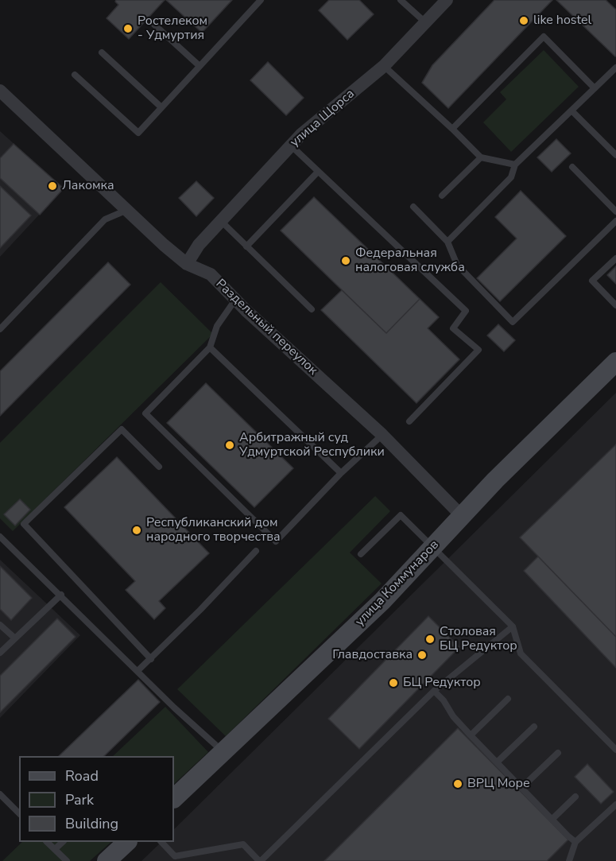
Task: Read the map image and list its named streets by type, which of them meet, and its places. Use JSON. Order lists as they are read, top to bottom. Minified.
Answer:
{"streets":{"street":["улица Щорса","Раздельный переулок","улица Коммунаров"]},"crossings":[["улица Щорса","Раздельный переулок"],["Раздельный переулок","улица Коммунаров"]],"places":["like hostel","Ростелеком - Удмуртия","Лакомка","Федеральная налоговая служба","Арбитражный суд Удмуртской Республики","Республиканский дом народного творчества","Столовая БЦ Редуктор","Главдоставка","БЦ Редуктор","ВРЦ Море"],"legend":["Road","Park","Building"]}
